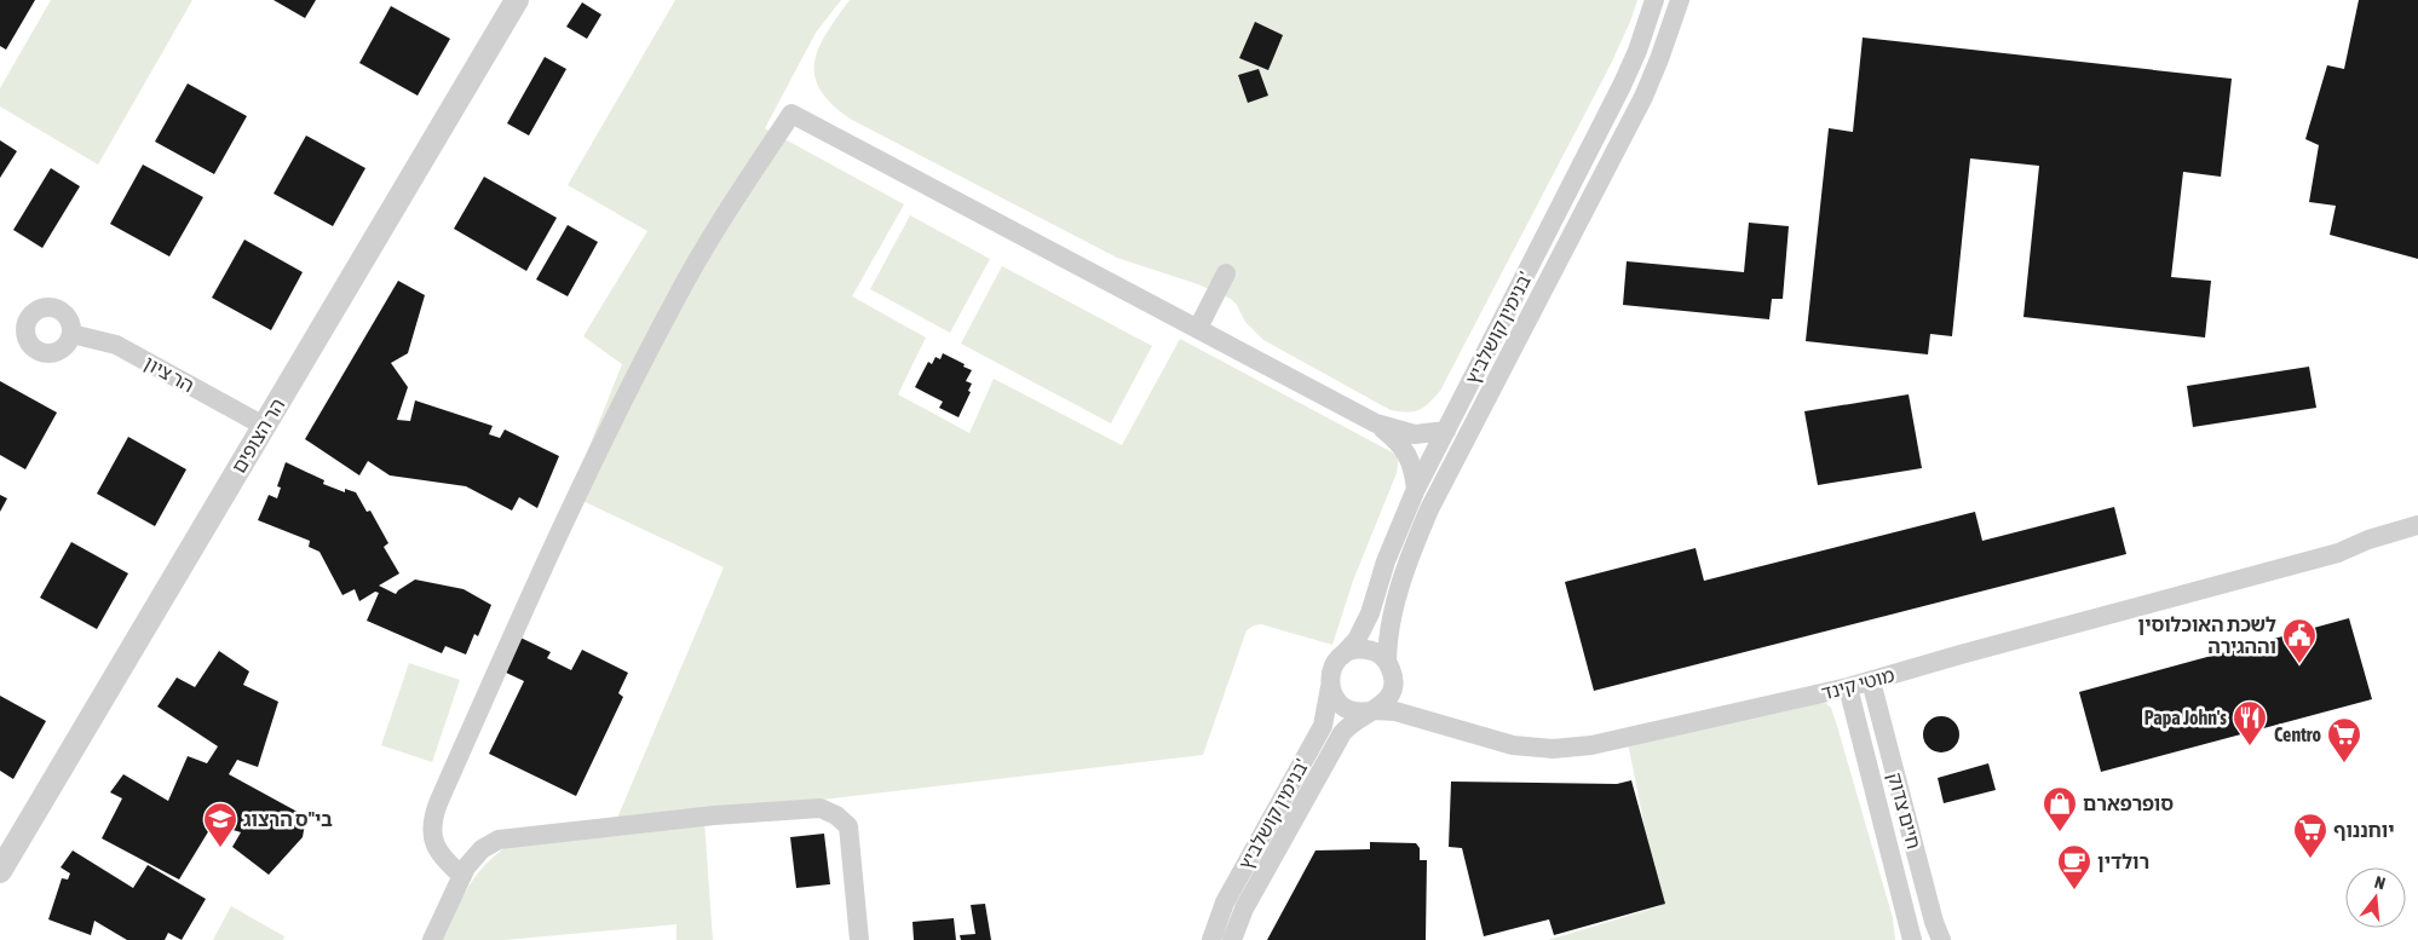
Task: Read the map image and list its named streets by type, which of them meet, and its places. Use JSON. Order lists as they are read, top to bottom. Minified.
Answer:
{"streets":{"street":["בנימין קושלביץ'","הר ציון","הר הצופים","מוטי קינד","חיים צדוק"]},"crossings":[["בנימין קושלביץ'","מוטי קינד"],["הר ציון","הר הצופים"],["מוטי קינד","חיים צדוק"]],"places":{"public building":["לשכת האוכלוסין וההגירה"],"restaurant":["Papa John's"],"supermarket":["Centro","יוחננוף"],"shop":["סופרפארם"],"school or university":["בי\"ס הרצוג"],"cafe":["רולדין"]},"north":"top"}
